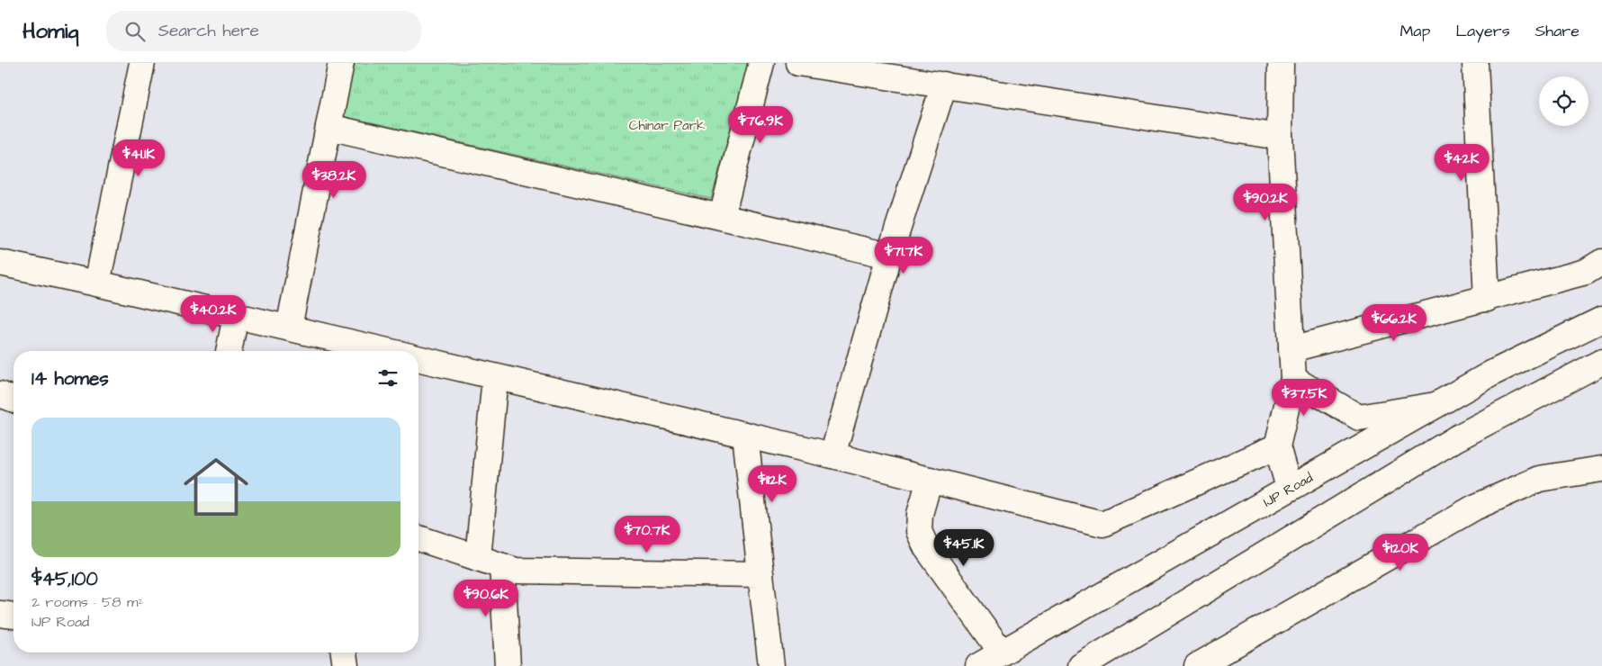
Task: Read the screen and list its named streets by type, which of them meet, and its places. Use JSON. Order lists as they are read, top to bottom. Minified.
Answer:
{"streets":{"main road":["IJP Road"]},"parks":["Chinar Park"],"page":{"header":"Homiq","search":"Search here","nav":["Map","Layers","Share"],"price":["$76.9K","$41.1K","$42K","$38.2K","$90.2K","$71.7K","$40.2K","$66.2K","$37.5K","$112K","$70.7K","$45.1K","$120K","$90.6K"],"heading":"14 homes","list":[{"name":"$45,100","note":"2 rooms · 58 m² · IJP Road"}]}}
